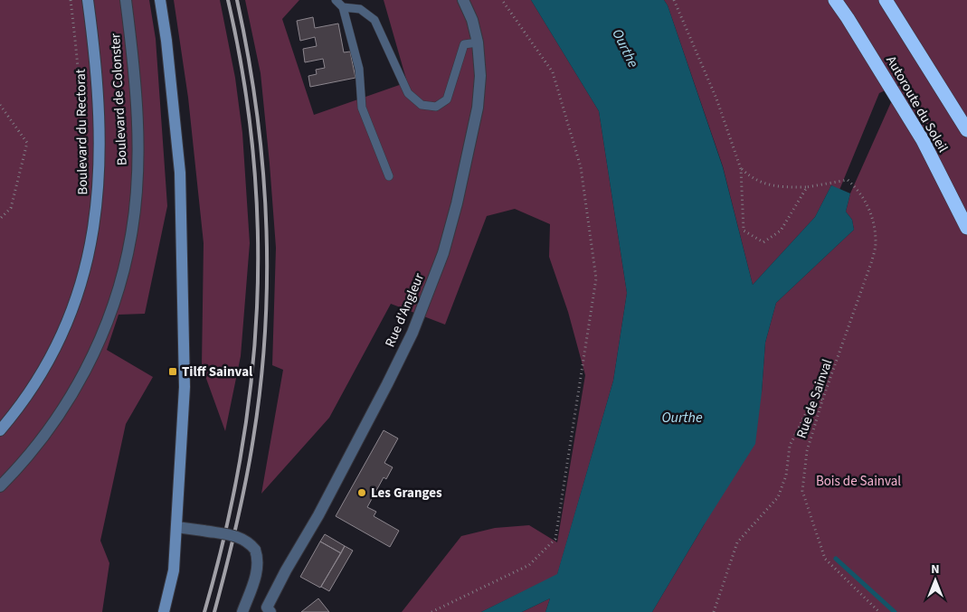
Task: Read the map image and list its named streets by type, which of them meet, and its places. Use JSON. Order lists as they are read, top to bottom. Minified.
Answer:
{"streets":{"highway":["Autoroute du Soleil"],"main road":["Boulevard du Rectorat"],"street":["Boulevard de Colonster","Rue d'Angleur"],"path":["Rue de Sainval"]},"water":["Ourthe"],"parks":["Bois de Sainval"],"places":{"transit":["Tilff Sainval"],"other":["Les Granges"]},"north":"top"}
